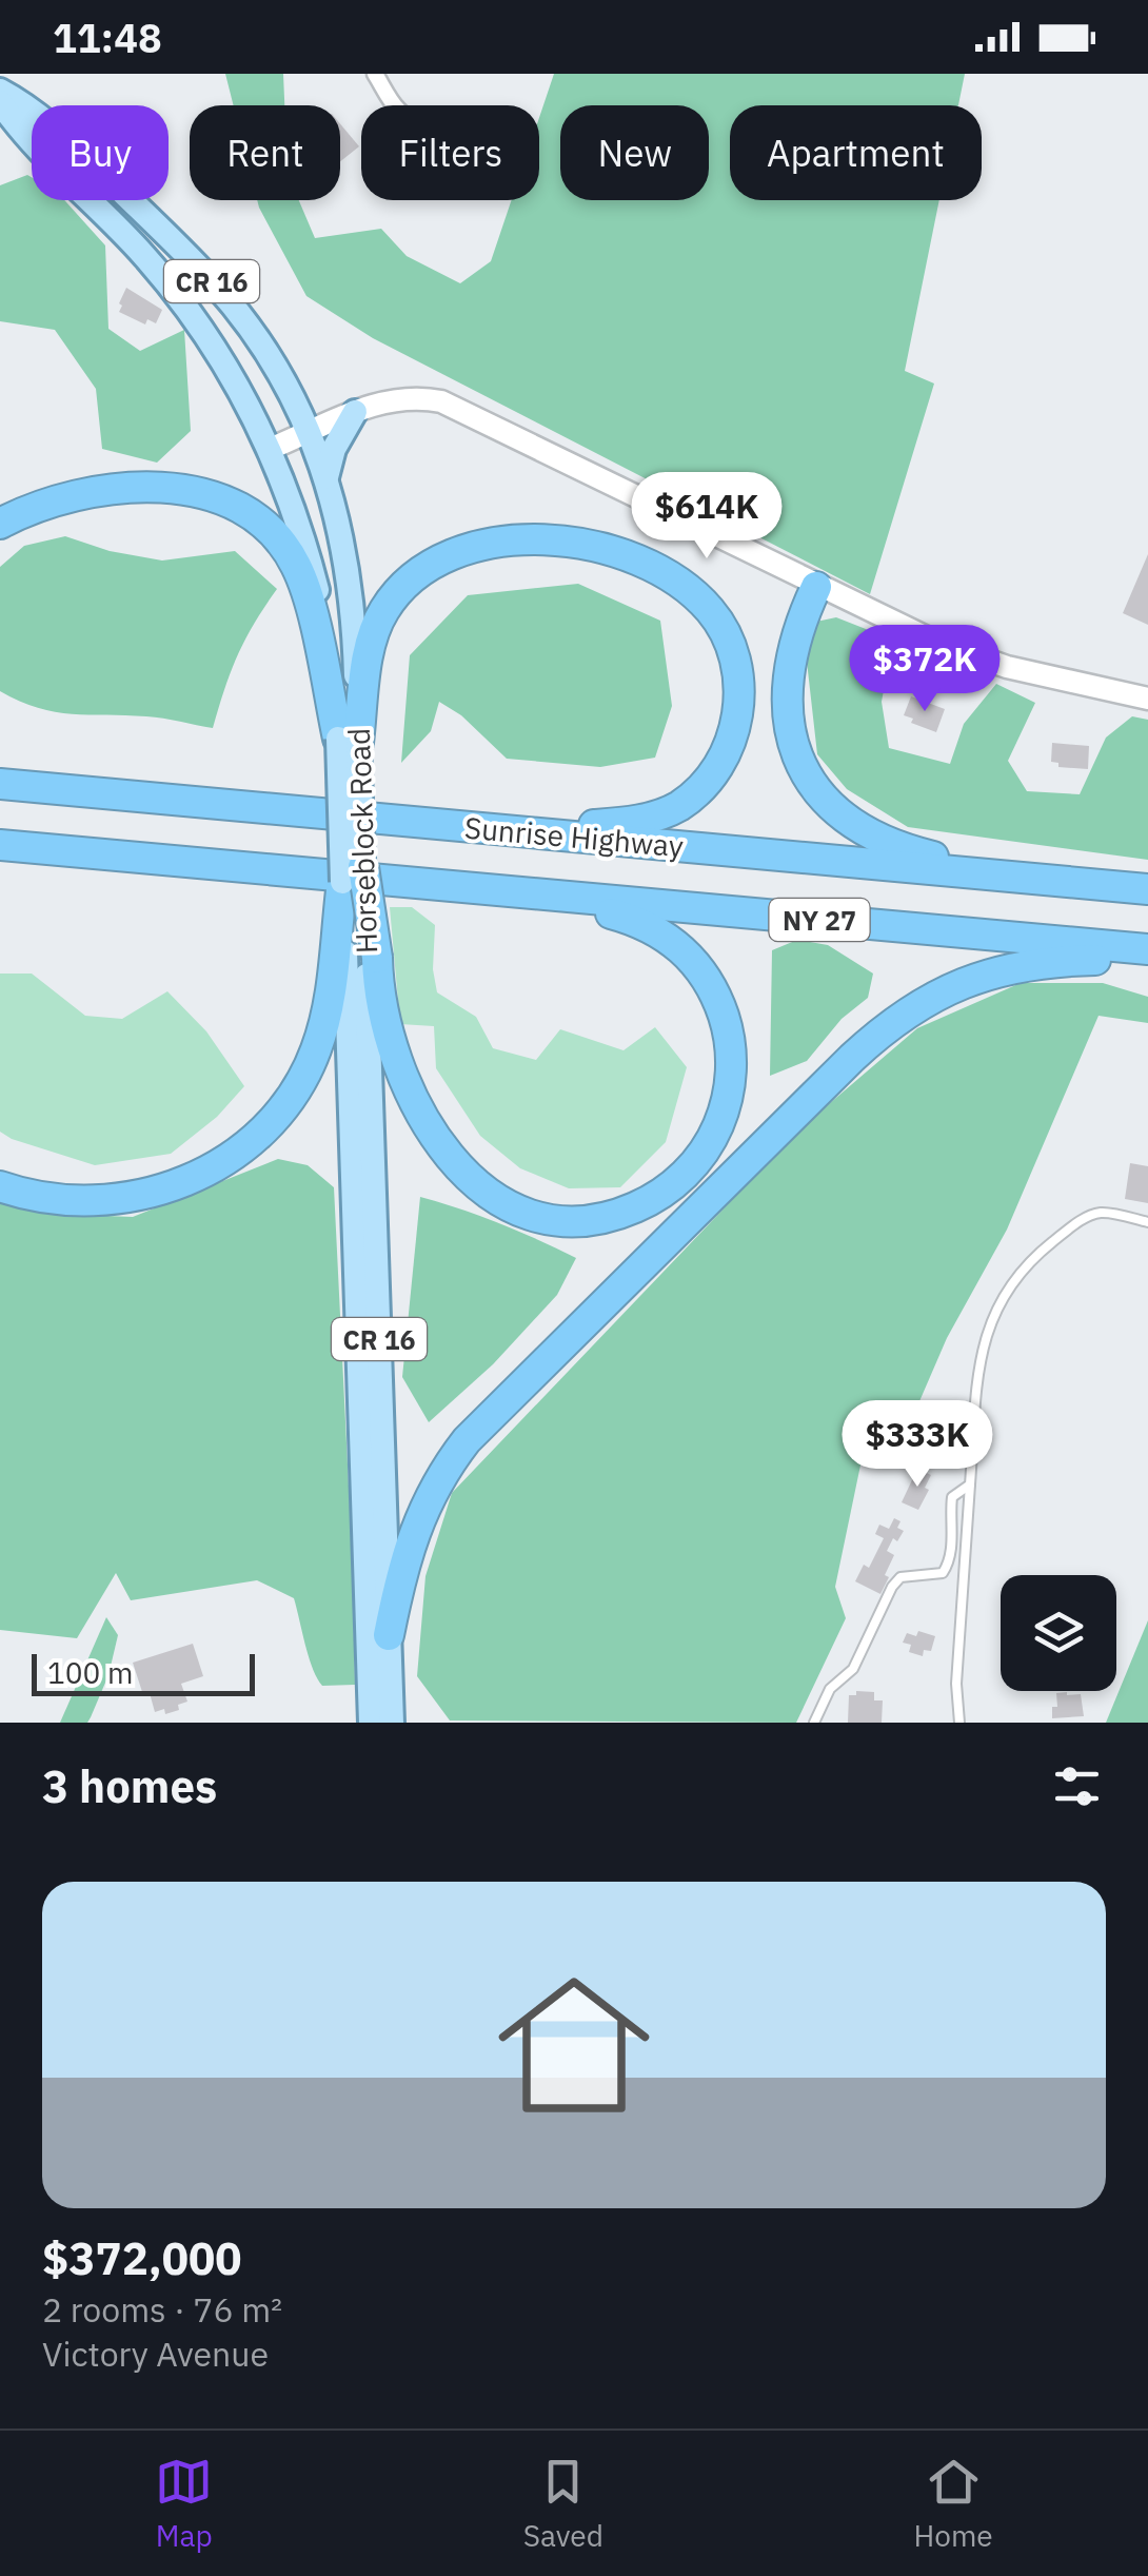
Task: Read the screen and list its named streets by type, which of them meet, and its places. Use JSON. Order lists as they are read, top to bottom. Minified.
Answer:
{"streets":{"highway":["Sunrise Highway","NY 27"],"main road":["CR 16","Horseblock Road"]},"scale_bar":"100 m","page":{"status":"11:48","chip":["Buy","Rent","Filters","New","Apartment"],"price":["$614K","$372K","$333K"],"scale":"100 m","heading":"3 homes","list":[{"name":"$372,000","note":"2 rooms · 76 m² · Victory Avenue"}],"tabs":["Map","Saved","Home"]}}
